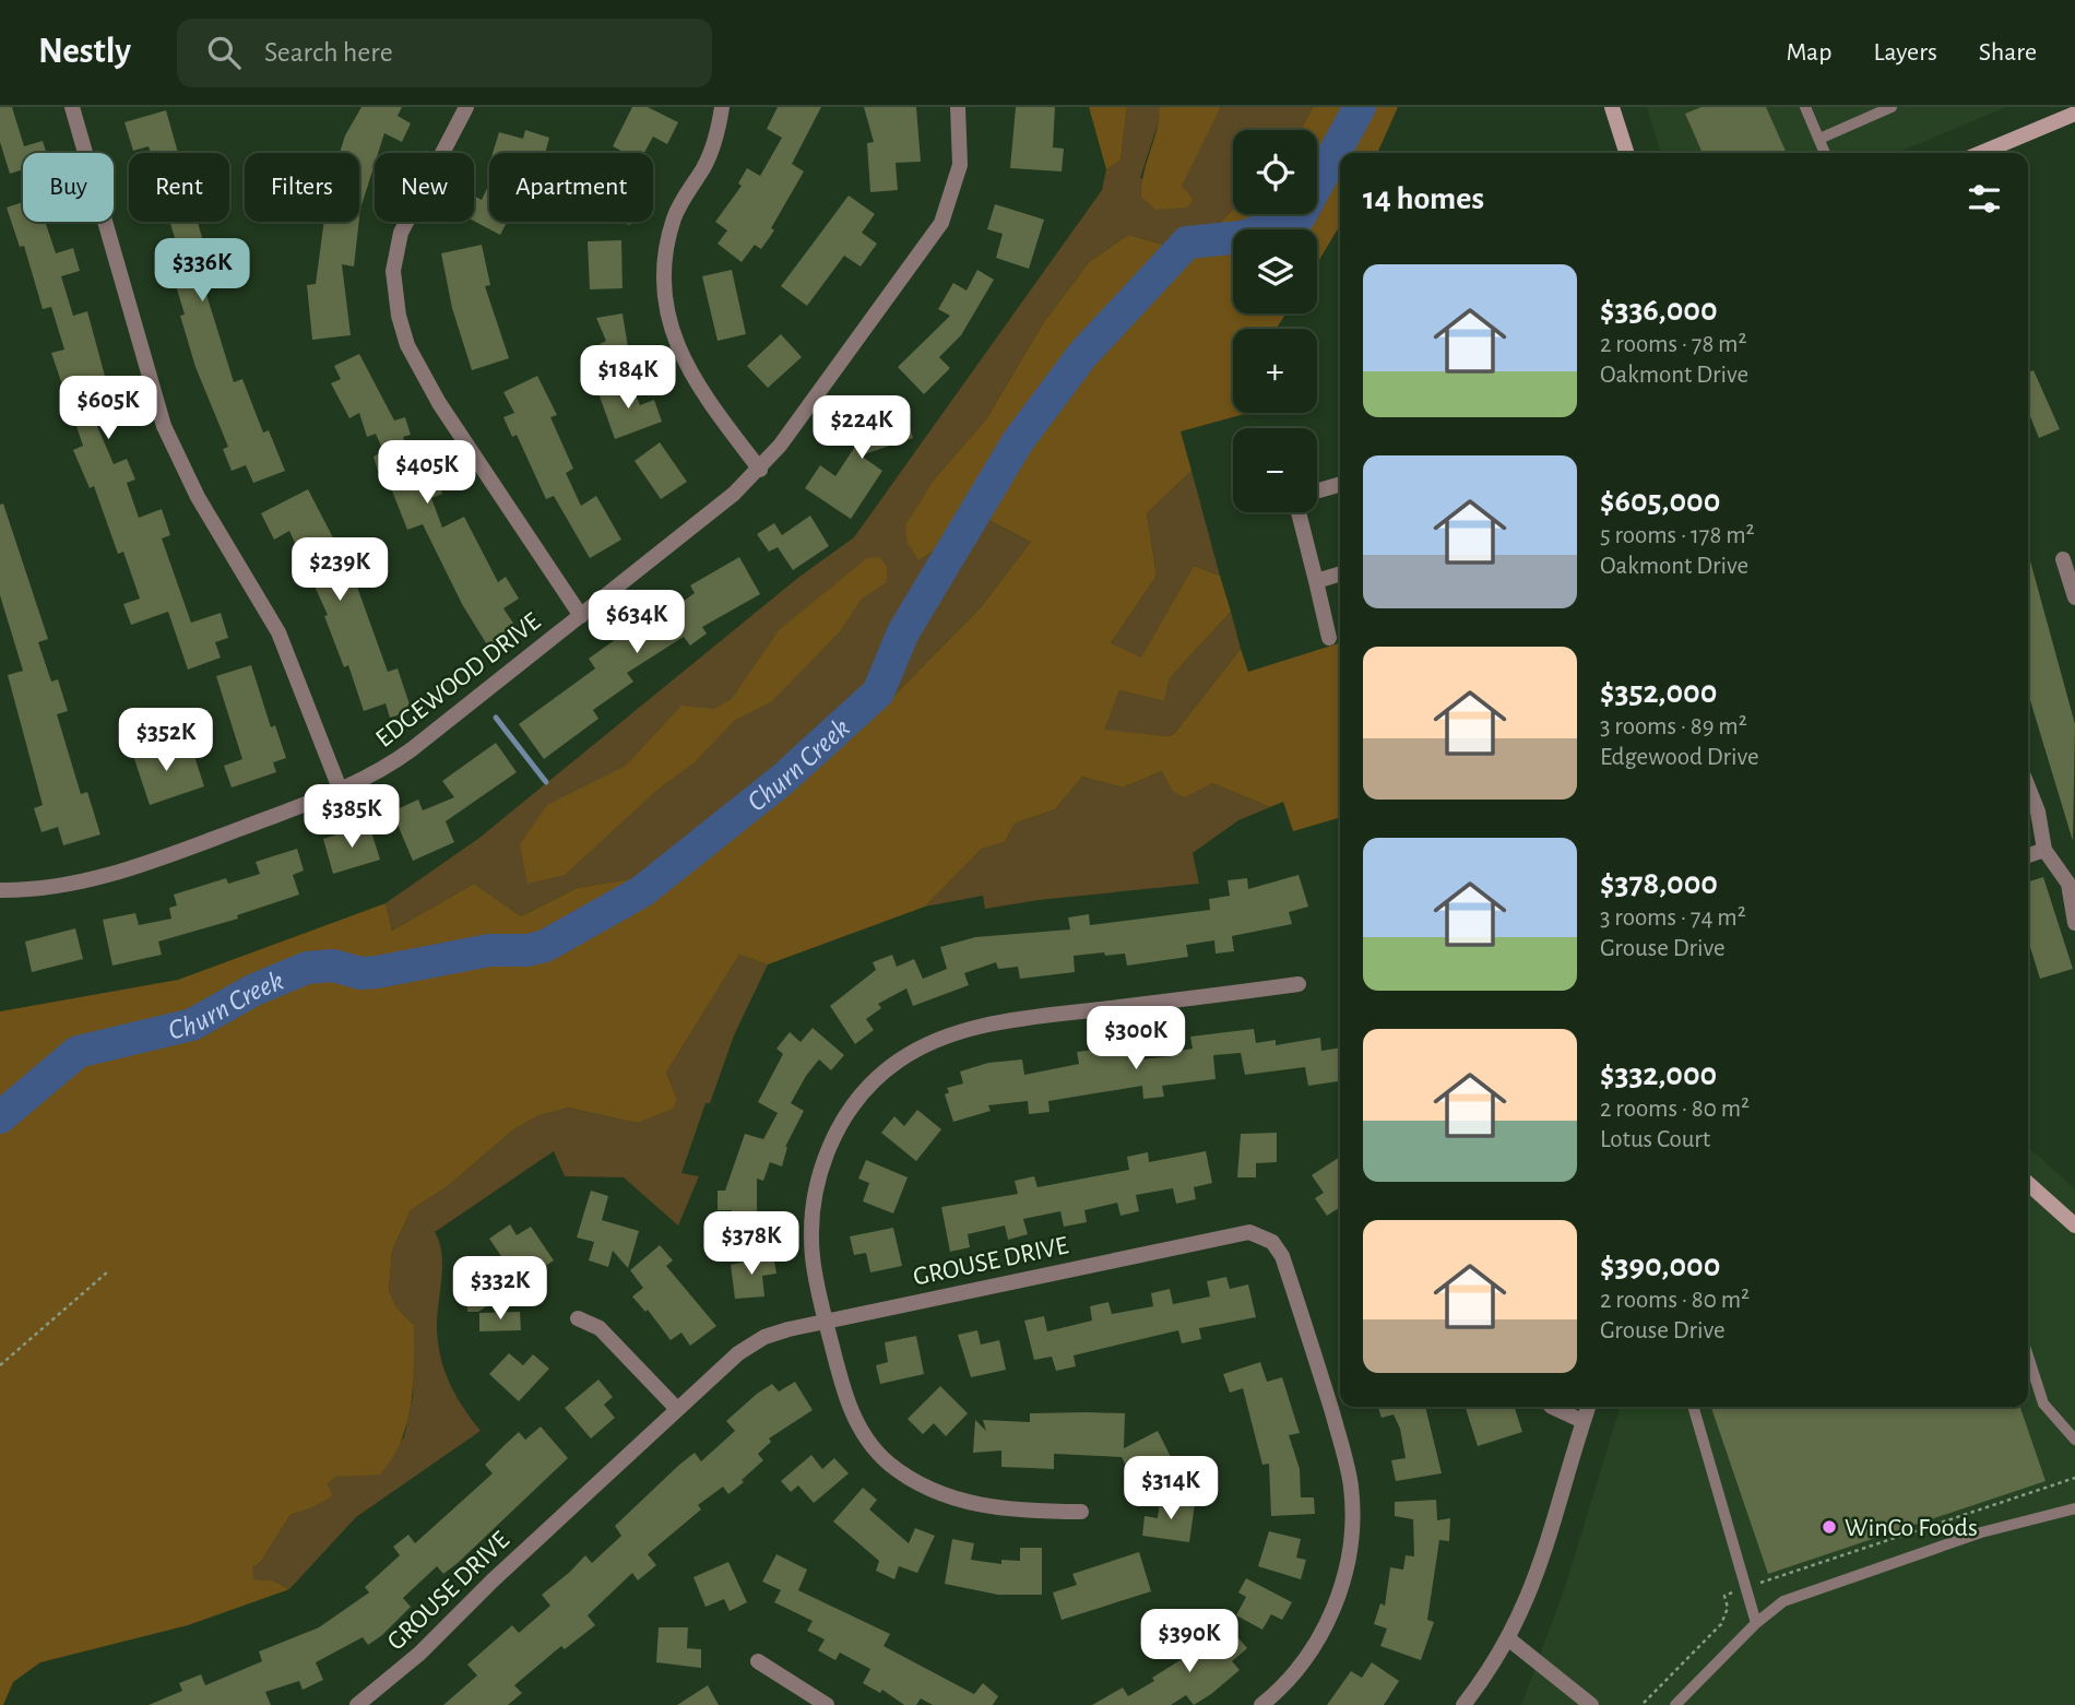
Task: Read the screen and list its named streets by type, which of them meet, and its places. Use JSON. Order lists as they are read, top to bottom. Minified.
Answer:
{"streets":{"street":["EDGEWOOD DRIVE","GROUSE DRIVE"]},"water":["Churn Creek"],"places":["WinCo Foods"],"page":{"header":"Nestly","search":"Search here","nav":["Map","Layers","Share"],"map_buttons":["+","−"],"chip":["Buy","Rent","Filters","New","Apartment"],"heading":"14 homes","price":["$336K","$184K","$605K","$224K","$405K","$239K","$634K","$352K","$385K","$300K","$378K","$332K","$314K","$390K"],"list":[{"name":"$336,000","note":"2 rooms · 78 m² · Oakmont Drive"},{"name":"$605,000","note":"5 rooms · 178 m² · Oakmont Drive"},{"name":"$352,000","note":"3 rooms · 89 m² · Edgewood Drive"},{"name":"$378,000","note":"3 rooms · 74 m² · Grouse Drive"},{"name":"$332,000","note":"2 rooms · 80 m² · Lotus Court"},{"name":"$390,000","note":"2 rooms · 80 m² · Grouse Drive"}]}}
